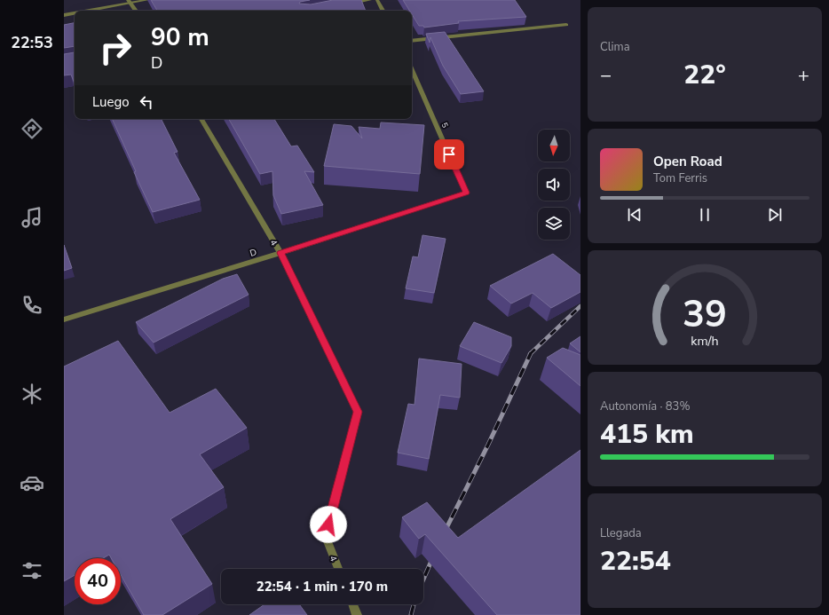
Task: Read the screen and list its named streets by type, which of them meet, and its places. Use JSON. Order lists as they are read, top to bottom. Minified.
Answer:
{"streets":{"street":["5","4","D"]},"crossings":[["5","D"],["4","D"]],"north":"bottom","page":{"tabs":"22:53","tile":["Clima",["Autonomía · 83%","415 km"],["Llegada","22:54"]],"turn":["90 m","D"],"heat":["−","22°","+"],"then":"Luego","song":["Open Road","Tom Ferris"],"limit":"40","trip":"22:54 · 1 min · 170 m","gauge":["39","km/h"]}}
